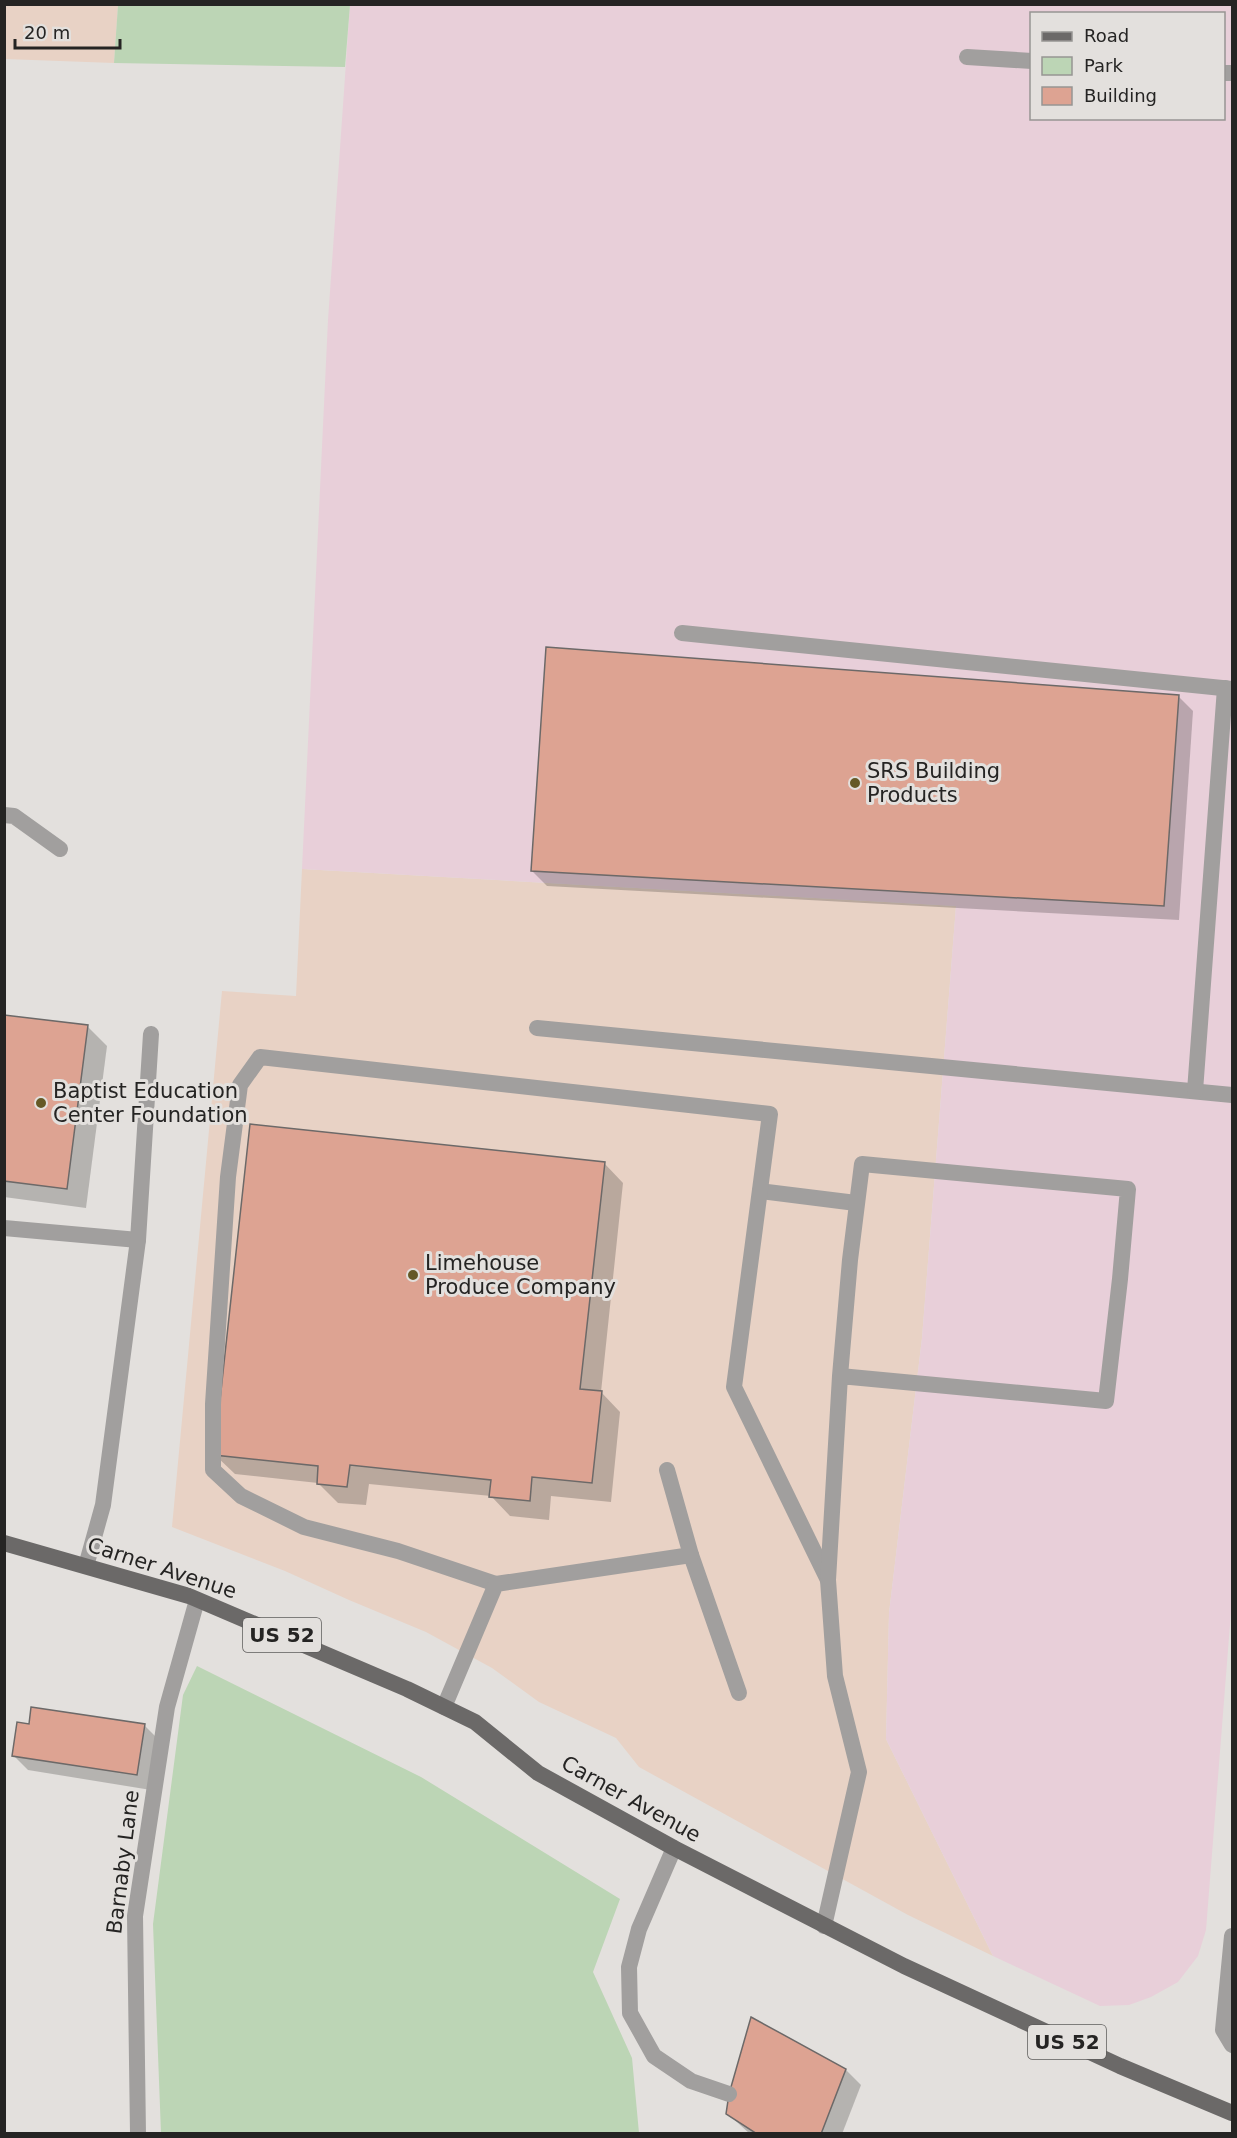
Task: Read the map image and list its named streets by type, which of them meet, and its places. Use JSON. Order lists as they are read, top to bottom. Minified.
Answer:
{"streets":{"main road":["Carner Avenue","US 52"],"street":["Barnaby Lane"]},"crossings":[["Carner Avenue","Barnaby Lane"]],"places":["SRS Building Products","Baptist Education Center Foundation","Limehouse Produce Company"],"legend":["Road","Park","Building"],"scale_bar":"20 m"}
